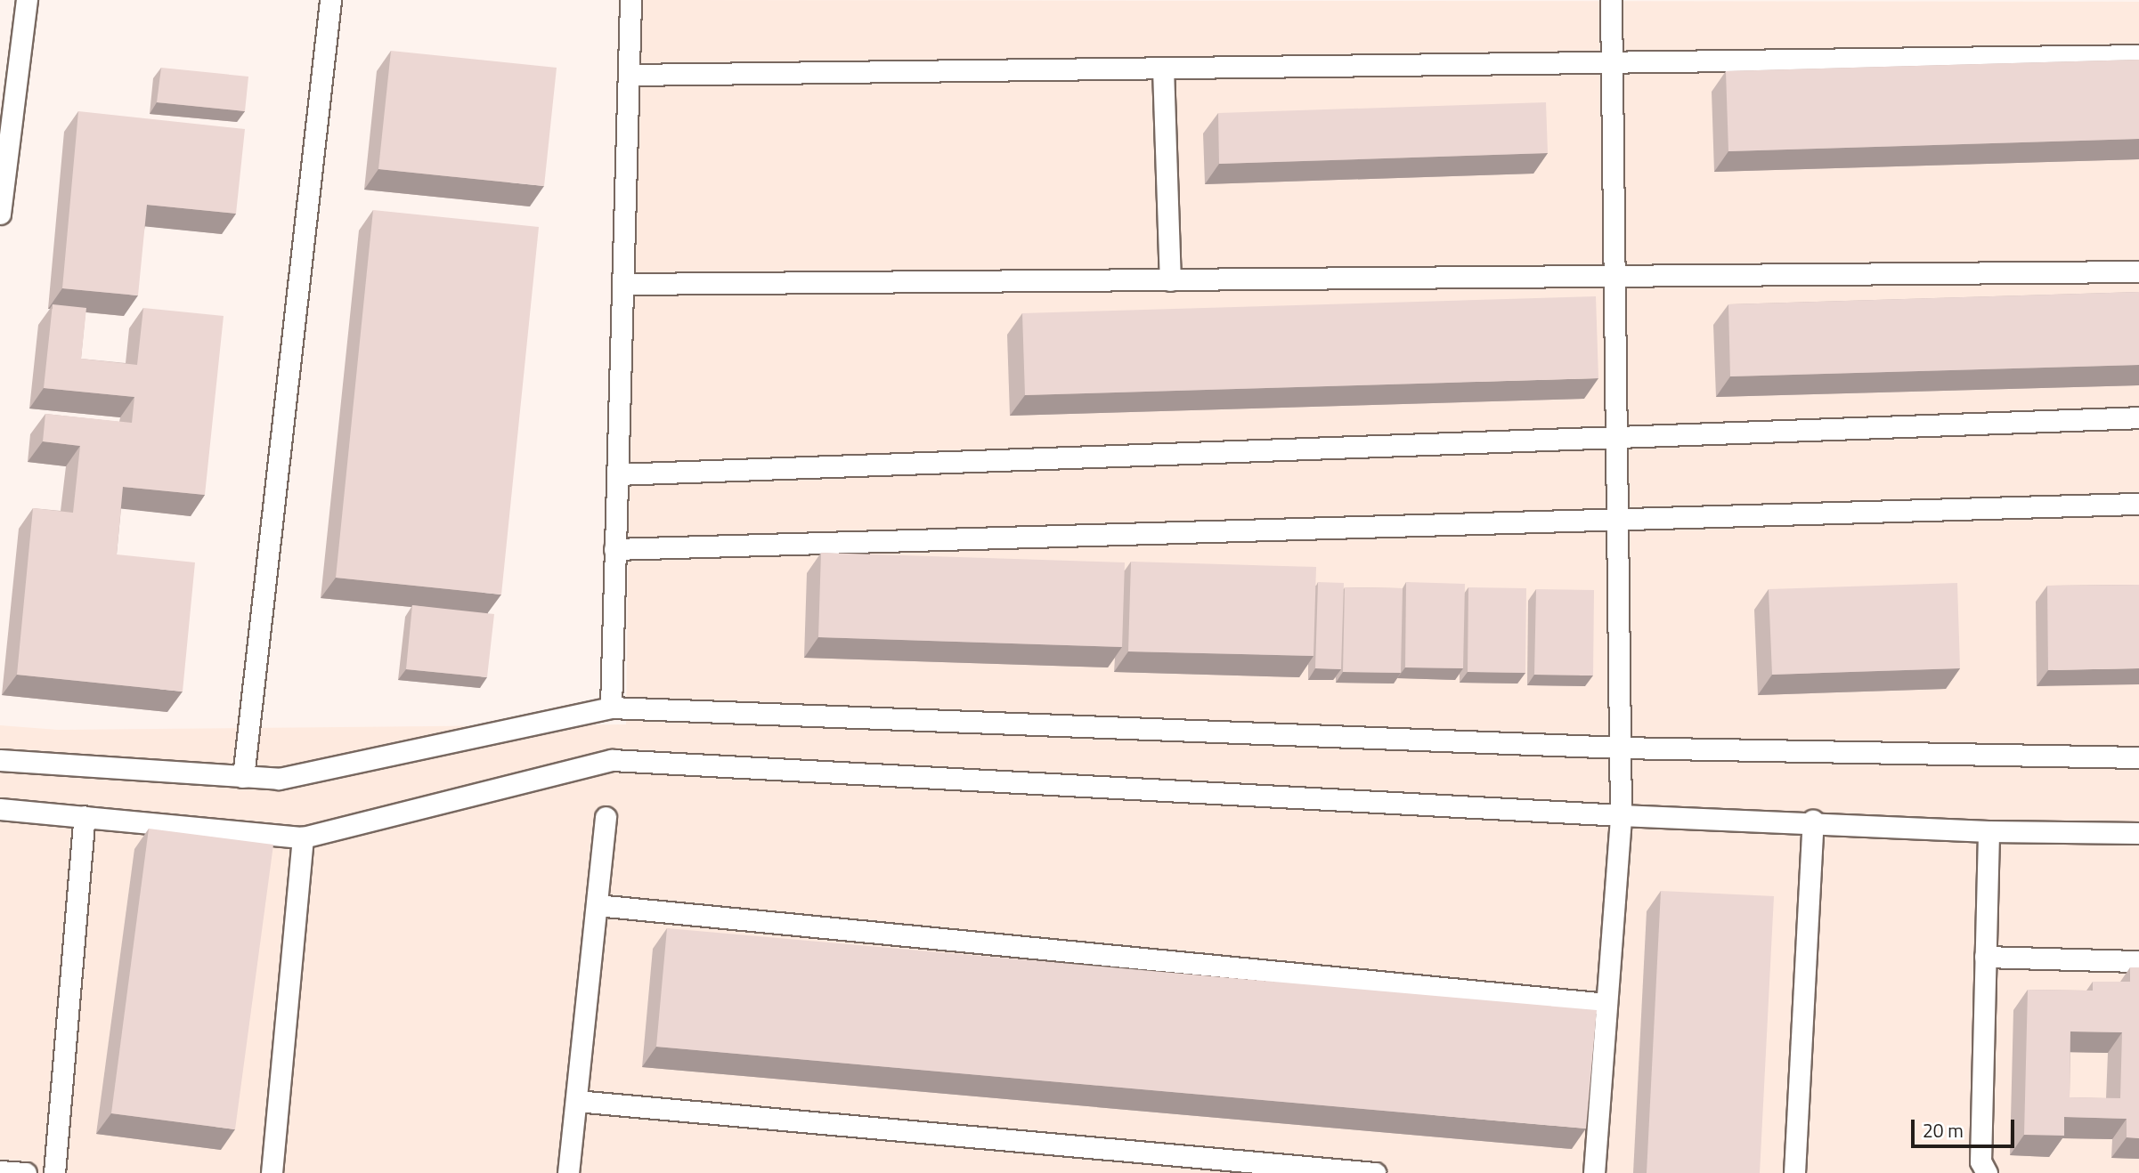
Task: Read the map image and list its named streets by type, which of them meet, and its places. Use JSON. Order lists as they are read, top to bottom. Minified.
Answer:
{"scale_bar":"20 m"}
